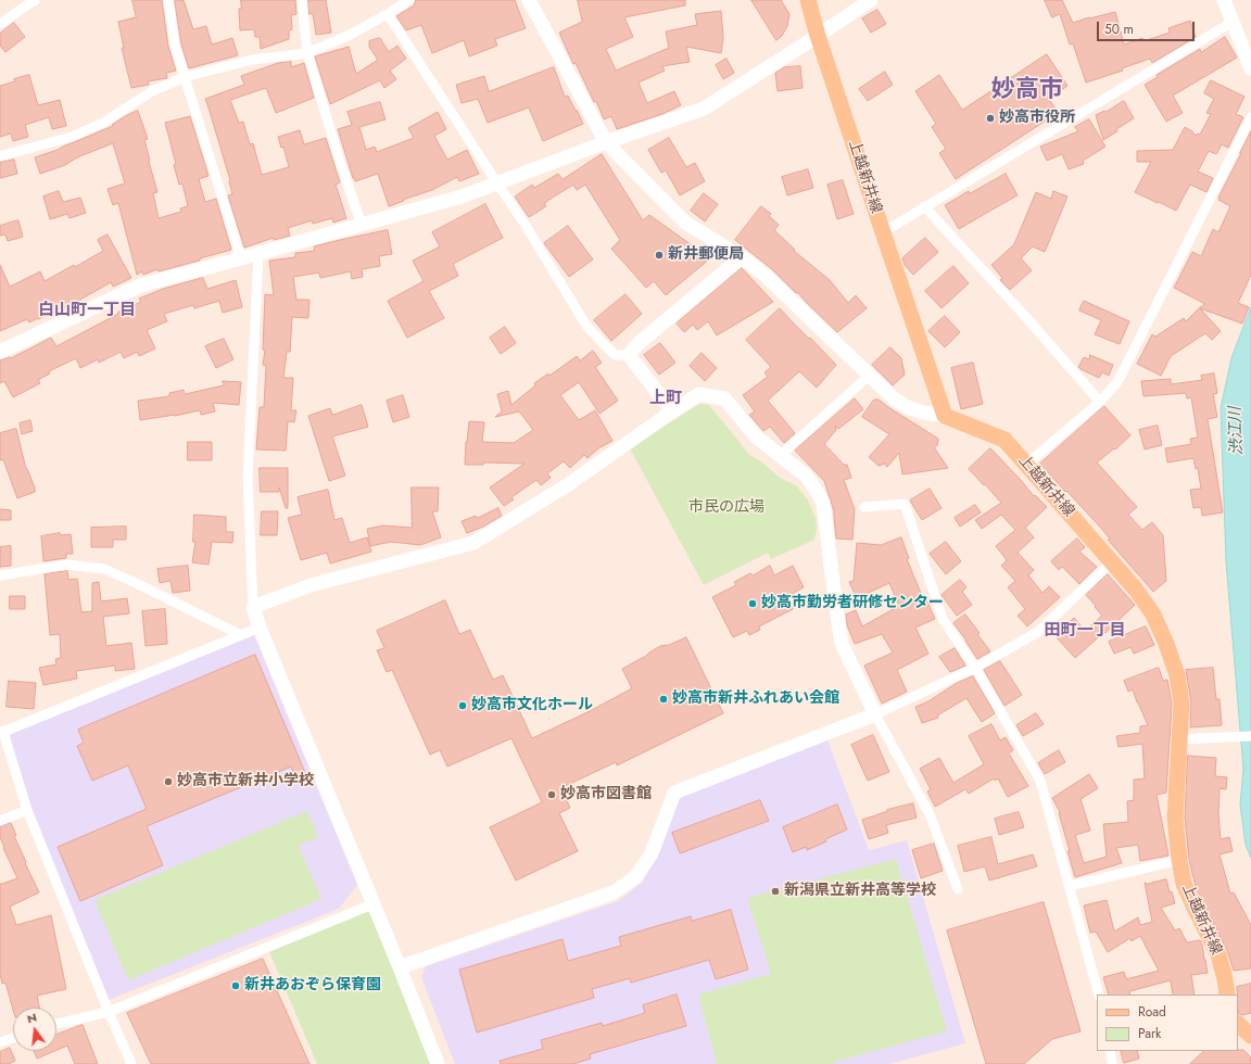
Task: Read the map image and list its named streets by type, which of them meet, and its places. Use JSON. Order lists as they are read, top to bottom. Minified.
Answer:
{"streets":{"main road":["上越新井線"]},"districts":["妙高市","白山町一丁目","上町","田町一丁目"],"water":["渋江川"],"parks":["市民の広場"],"places":["妙高市役所","新井郵便局","妙高市勤労者研修センター","妙高市新井ふれあい会館","妙高市文化ホール","妙高市立新井小学校","妙高市図書館","新潟県立新井高等学校","新井あおぞら保育園"],"legend":["Road","Park"],"scale_bar":"50 m","north":"top"}
